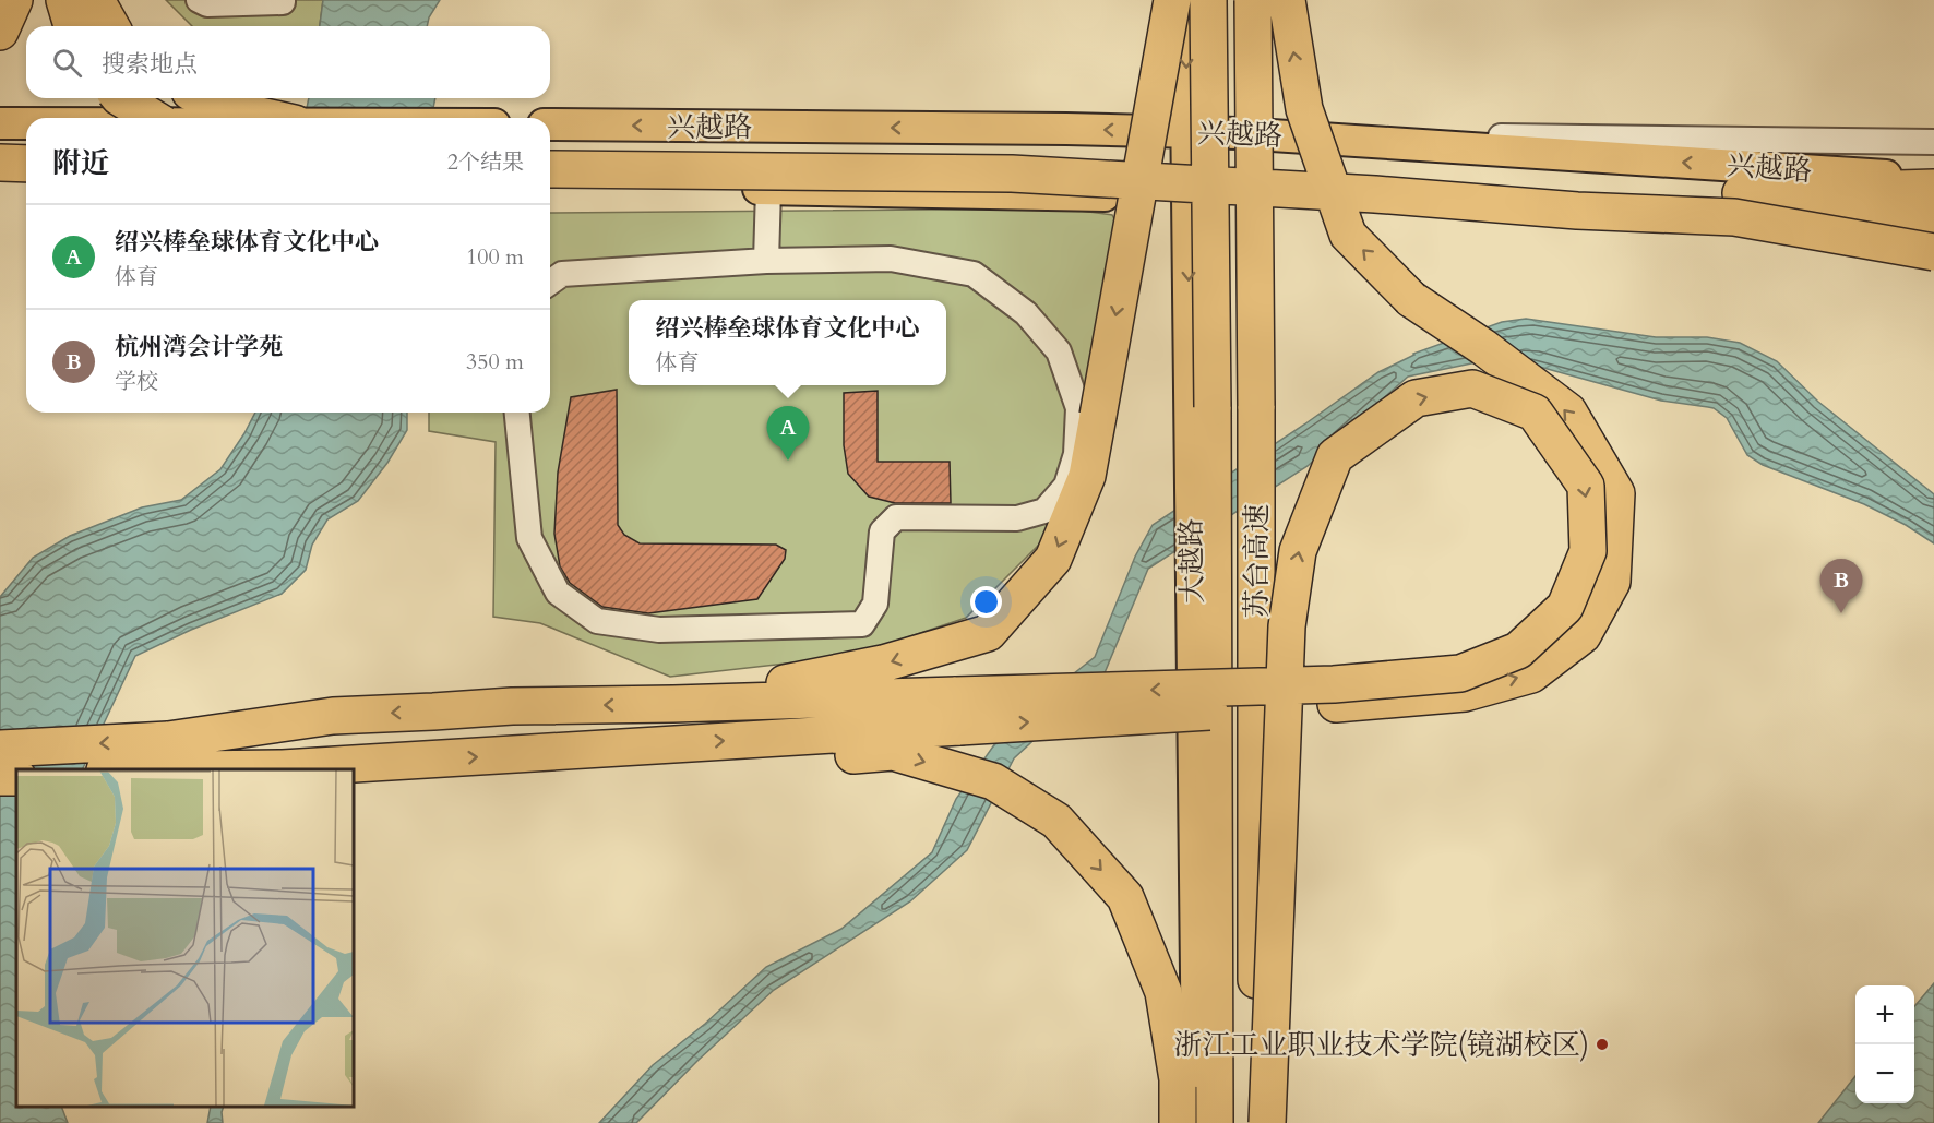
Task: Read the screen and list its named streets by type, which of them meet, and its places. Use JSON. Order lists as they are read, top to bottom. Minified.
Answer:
{"streets":{"highway":["苏台高速"],"main road":["兴越路","大越路"]},"crossings":[["兴越路","大越路"]],"places":["浙江工业职业技术学院(镜湖校区)"],"page":{"search":"搜索地点","heading":["附近","2个结果"],"list":[{"mark":"A","name":"绍兴棒垒球体育文化中心","note":"体育","value":"100 m"},{"mark":"B","name":"杭州湾会计学苑","note":"学校","value":"350 m"}],"popup":["绍兴棒垒球体育文化中心","体育"],"pins":["A","B"],"map_buttons":["+","−"]}}
